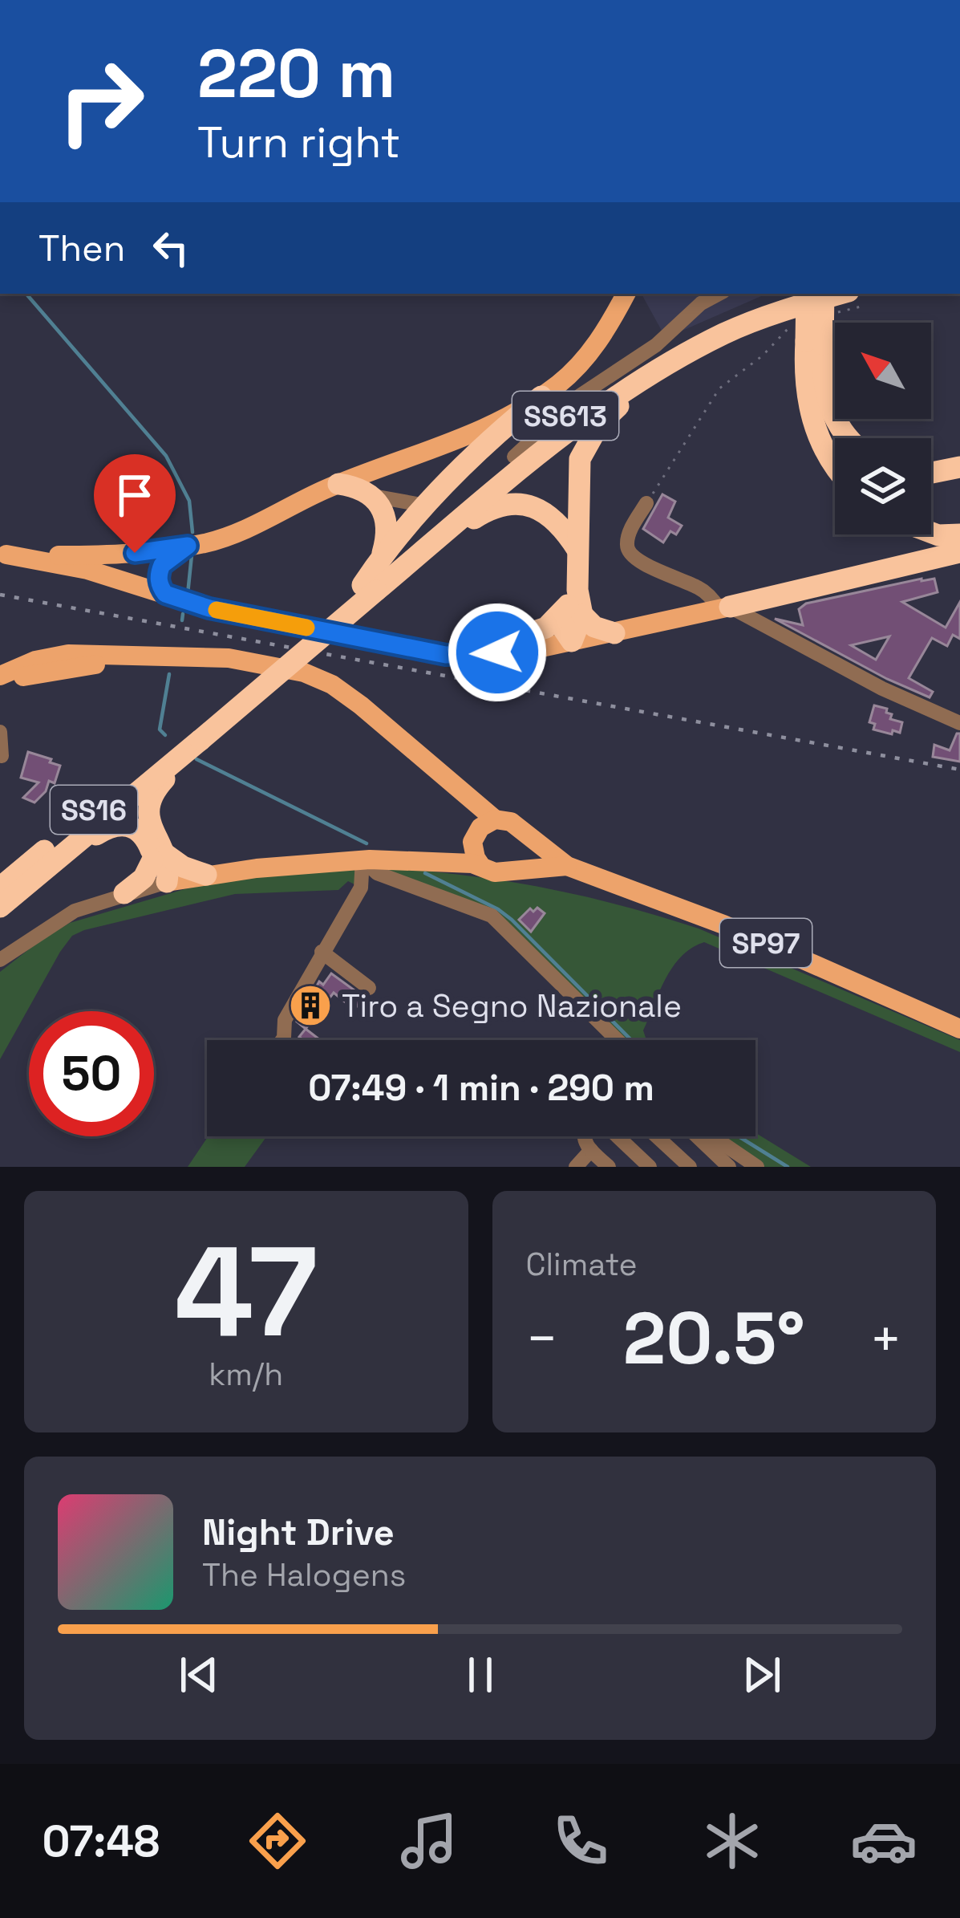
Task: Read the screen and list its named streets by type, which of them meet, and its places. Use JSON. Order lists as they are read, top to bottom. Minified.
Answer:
{"streets":{"highway":["SS613","SS16"],"main road":["SP97"]},"crossings":[["SS613","SS16"]],"places":{"building":["Tiro a Segno Nazionale"]},"north":"top left","page":{"turn":["220 m","Turn right"],"then":"Then","limit":"50","trip":"07:49 · 1 min · 290 m","tile":[["47","km/h"],"Climate"],"heat":["−","20.5°","+"],"song":["Night Drive","The Halogens"],"tabs":"07:48"}}
